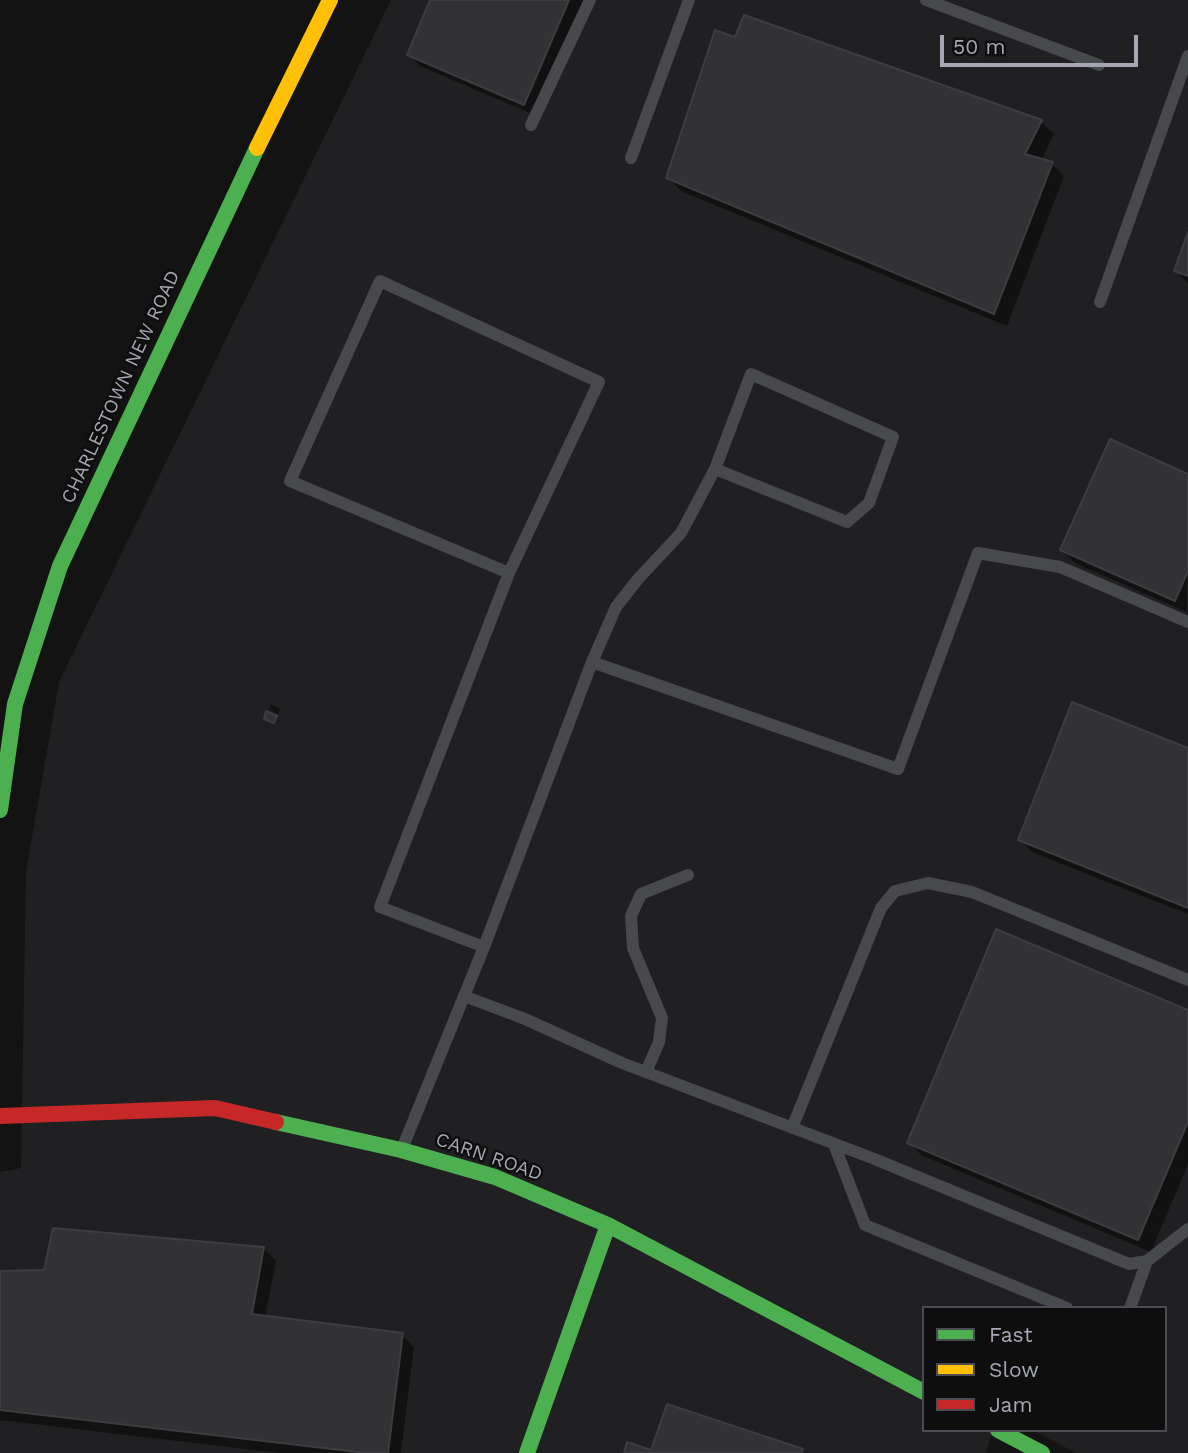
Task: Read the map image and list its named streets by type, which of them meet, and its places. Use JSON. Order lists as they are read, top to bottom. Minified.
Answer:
{"streets":{"street":["CHARLESTOWN NEW ROAD","CARN ROAD"]},"legend":["Fast","Slow","Jam"],"scale_bar":"50 m"}
